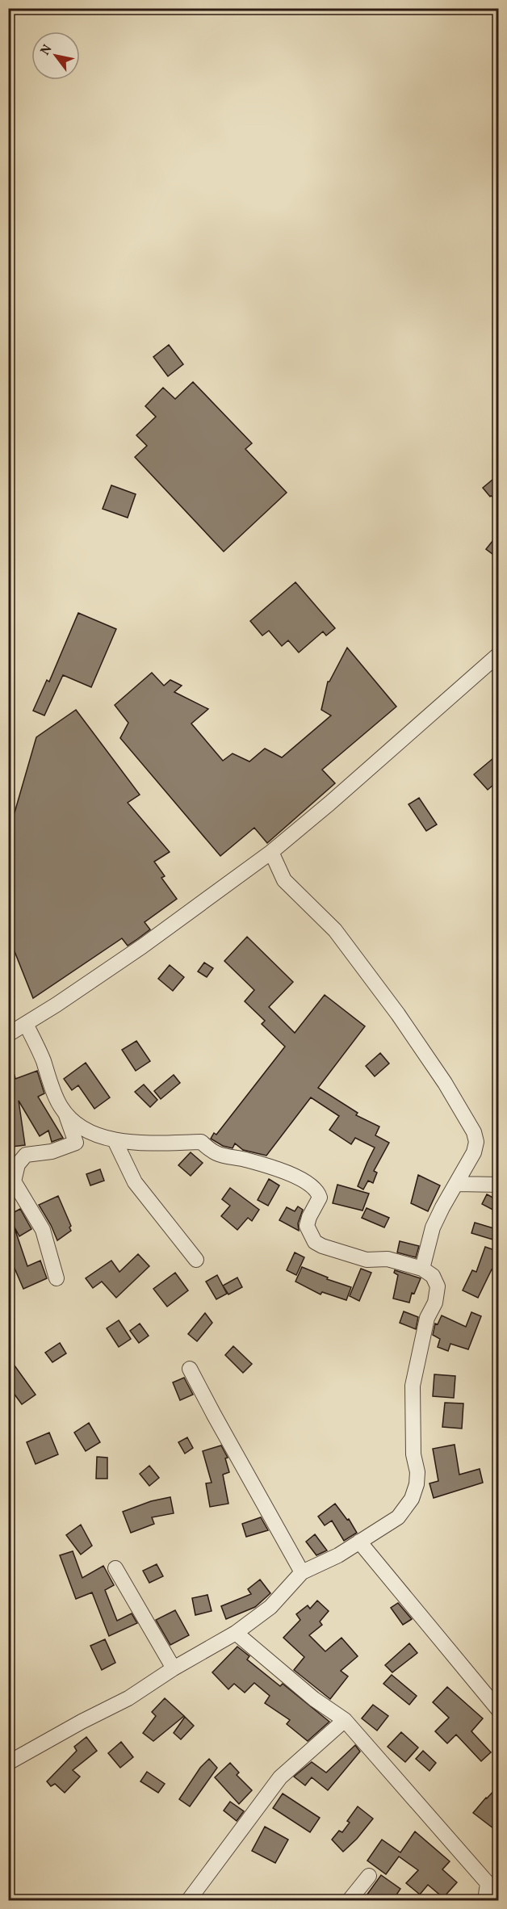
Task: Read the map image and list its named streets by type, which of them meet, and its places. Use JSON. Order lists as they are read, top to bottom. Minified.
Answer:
{"north":"top left"}
